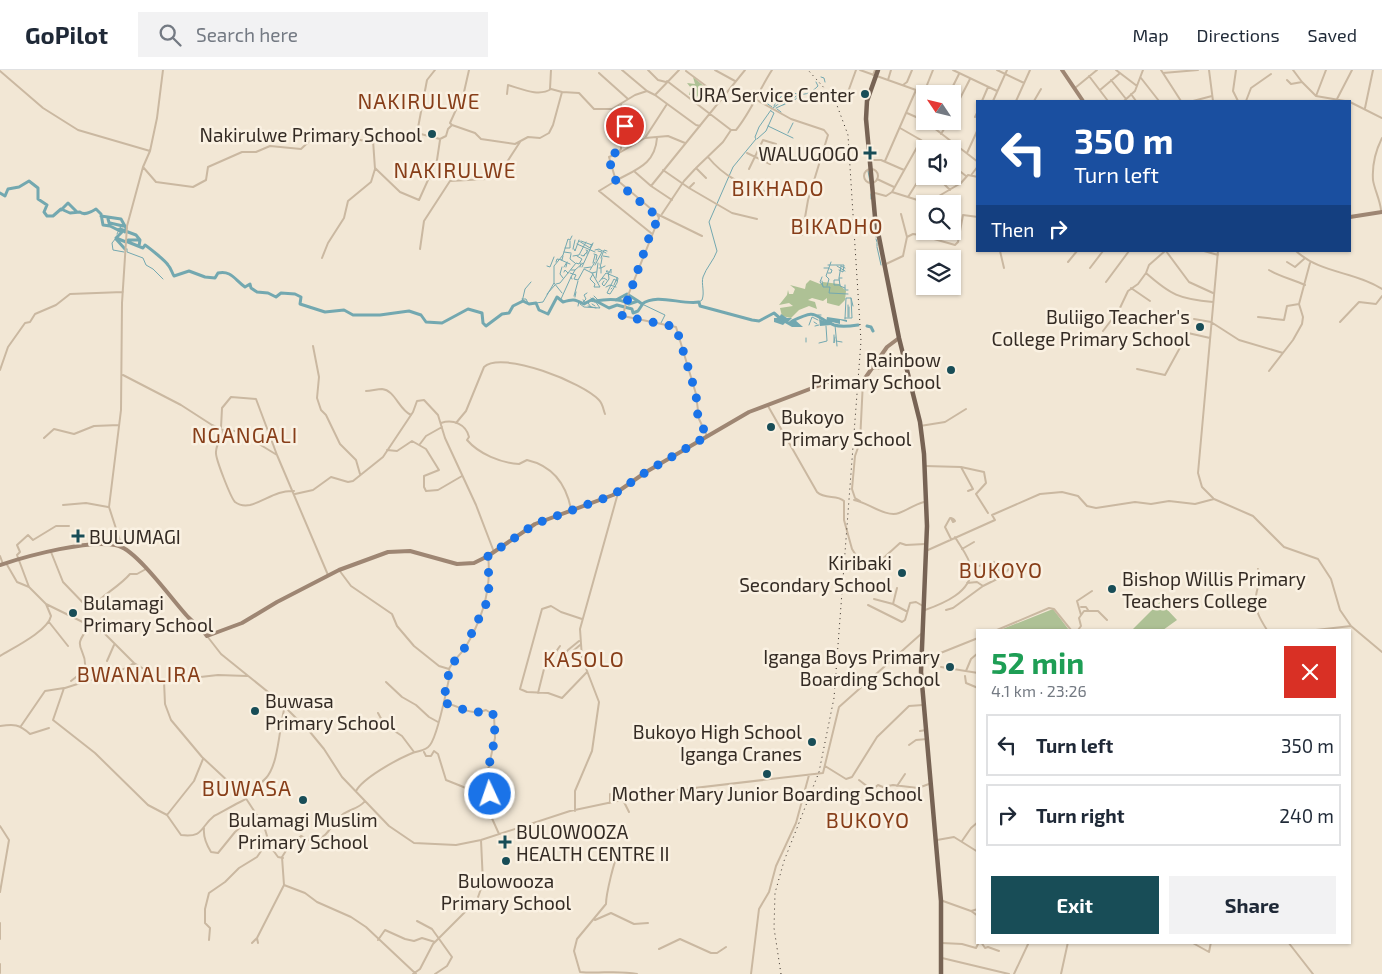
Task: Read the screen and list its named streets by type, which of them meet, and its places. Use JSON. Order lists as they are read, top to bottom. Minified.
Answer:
{"districts":["NAKIRULWE","NAKIRULWE","BIKHADO","BIKADHO","NGANGALI","BUKOYO","KASOLO","BWANALIRA","BUWASA","BUKOYO"],"places":{"other":["URA Service Center","Nakirulwe Primary School","Buliigo Teacher's College Primary School","Rainbow Primary School","Bukoyo Primary School","Kiribaki Secondary School","Bishop Willis Primary Teachers College","Bulamagi Primary School","Iganga Boys Primary Boarding School","Buwasa Primary School","Bukoyo High School Iganga Cranes","Mother Mary Junior Boarding School","Bulamagi Muslim Primary School","Bulowooza Primary School"],"health":["WALUGOGO","BULUMAGI","BULOWOOZA HEALTH CENTRE II"]},"north":"top left","page":{"header":"GoPilot","search":"Search here","nav":["Map","Directions","Saved"],"turn":["350 m","Turn left"],"then":"Then","heading":["52 min","4.1 km · 23:26"],"list":[{"name":"Turn left","value":"350 m"},{"name":"Turn right","value":"240 m"}],"buttons":["Exit","Share"]}}
